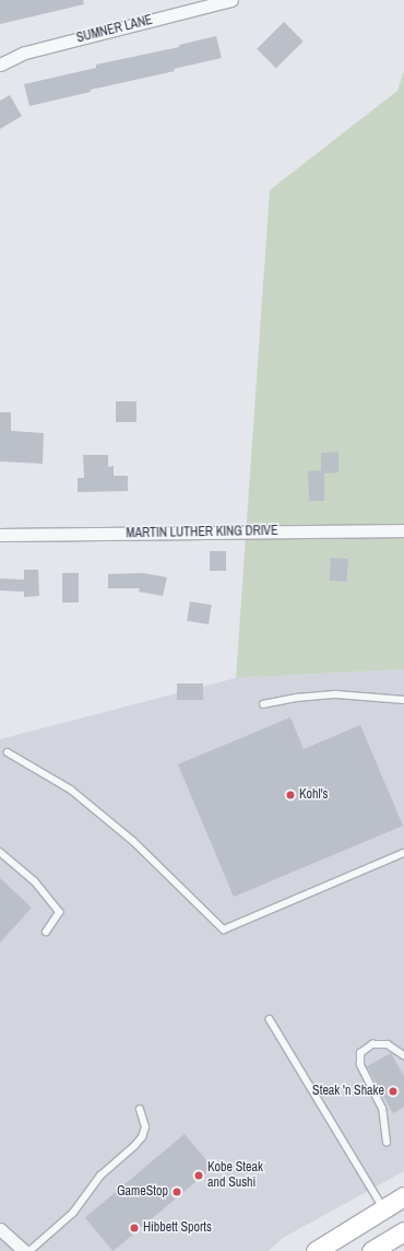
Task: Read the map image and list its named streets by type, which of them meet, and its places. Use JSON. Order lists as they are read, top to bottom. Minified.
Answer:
{"streets":{"street":["SUMNER LANE","MARTIN LUTHER KING DRIVE"]},"places":["Kohl's","Steak 'n Shake","Kobe Steak and Sushi","GameStop","Hibbett Sports"]}
